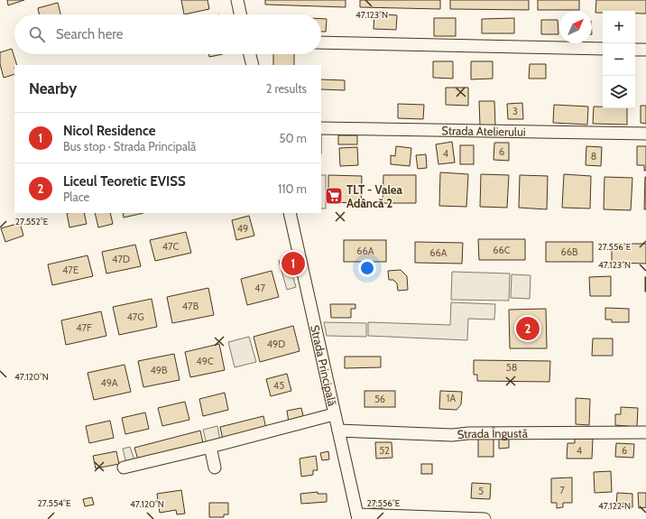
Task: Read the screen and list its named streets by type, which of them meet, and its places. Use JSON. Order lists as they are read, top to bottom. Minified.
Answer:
{"streets":{"street":["Strada Atelierului","Strada Principală","Strada Îngustă"]},"crossings":[["Strada Principală","Strada Îngustă"]],"places":{"supermarket":["TLT - Valea Adâncă 2"]},"house_numbers":["3","6","4","8","49","47C","66C","66A","66B","66A","47D","47E","47","47B","47G","47F","49D","49C","58","49B","49A","45","1A","56","52","4","6","7","5"],"north":"top right","page":{"map_buttons":["+","−"],"search":"Search here","heading":["Nearby","2 results"],"list":[{"mark":"1","name":"Nicol Residence","note":"Bus stop · Strada Principală","value":"50 m"},{"mark":"2","name":"Liceul Teoretic EVISS","note":"Place","value":"110 m"}],"pins":["1","2"]},"coordinates":["47.123°N","27.552°E","27.556°E","47.120°N","27.554°E","47.122°N"]}
